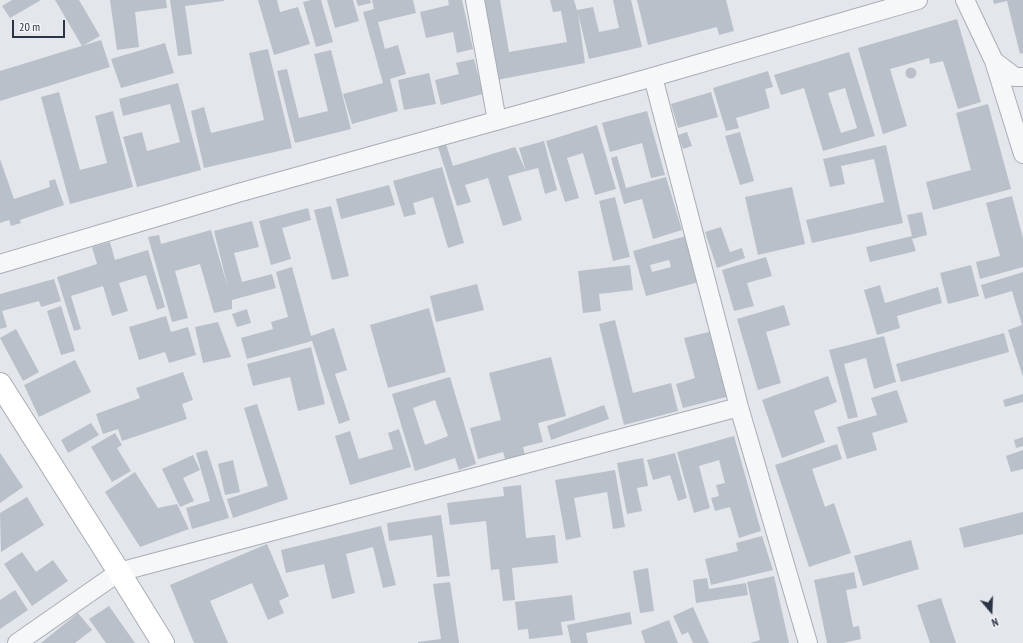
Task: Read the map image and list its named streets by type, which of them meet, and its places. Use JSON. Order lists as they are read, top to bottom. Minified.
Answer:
{"scale_bar":"20 m","north":"bottom"}
